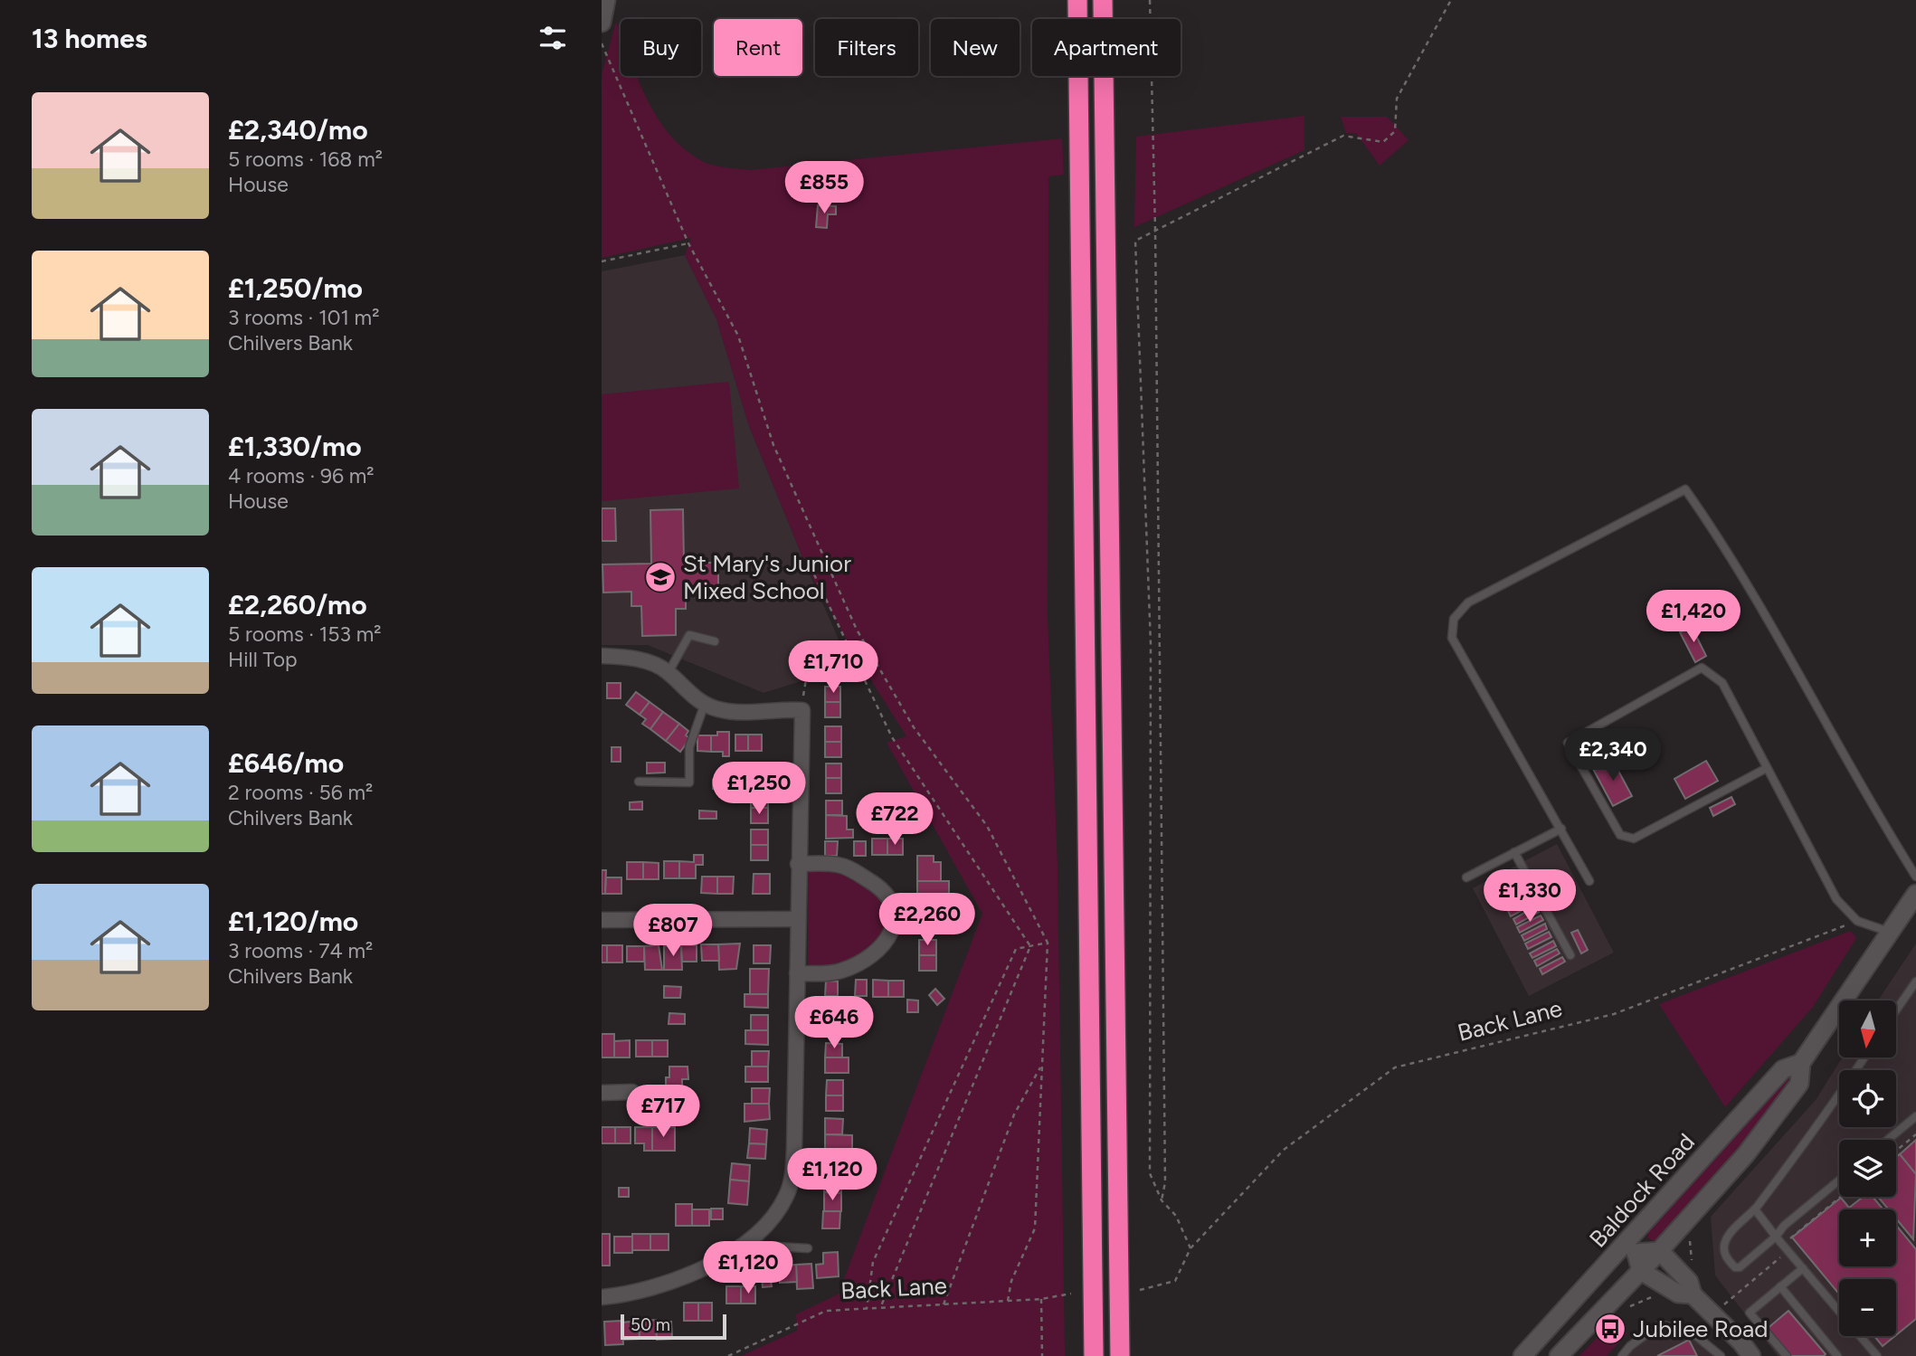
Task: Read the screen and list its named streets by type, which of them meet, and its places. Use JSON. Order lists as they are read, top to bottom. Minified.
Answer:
{"streets":{"main road":["Baldock Road"],"path":["Back Lane"]},"places":{"school or university":["St Mary's Junior Mixed School"],"bus stop":["Jubilee Road"]},"scale_bar":"50 m","north":"bottom","page":{"heading":"13 homes","chip":["Buy","Rent","Filters","New","Apartment"],"list":[{"name":"£2,340/mo","note":"5 rooms · 168 m² · House"},{"name":"£1,250/mo","note":"3 rooms · 101 m² · Chilvers Bank"},{"name":"£1,330/mo","note":"4 rooms · 96 m² · House"},{"name":"£2,260/mo","note":"5 rooms · 153 m² · Hill Top"},{"name":"£646/mo","note":"2 rooms · 56 m² · Chilvers Bank"},{"name":"£1,120/mo","note":"3 rooms · 74 m² · Chilvers Bank"}],"price":["£855","£1,420","£1,710","£2,340","£1,250","£722","£1,330","£2,260","£807","£646","£717","£1,120","£1,120"],"map_buttons":["+","−"],"scale":"50 m"}}
